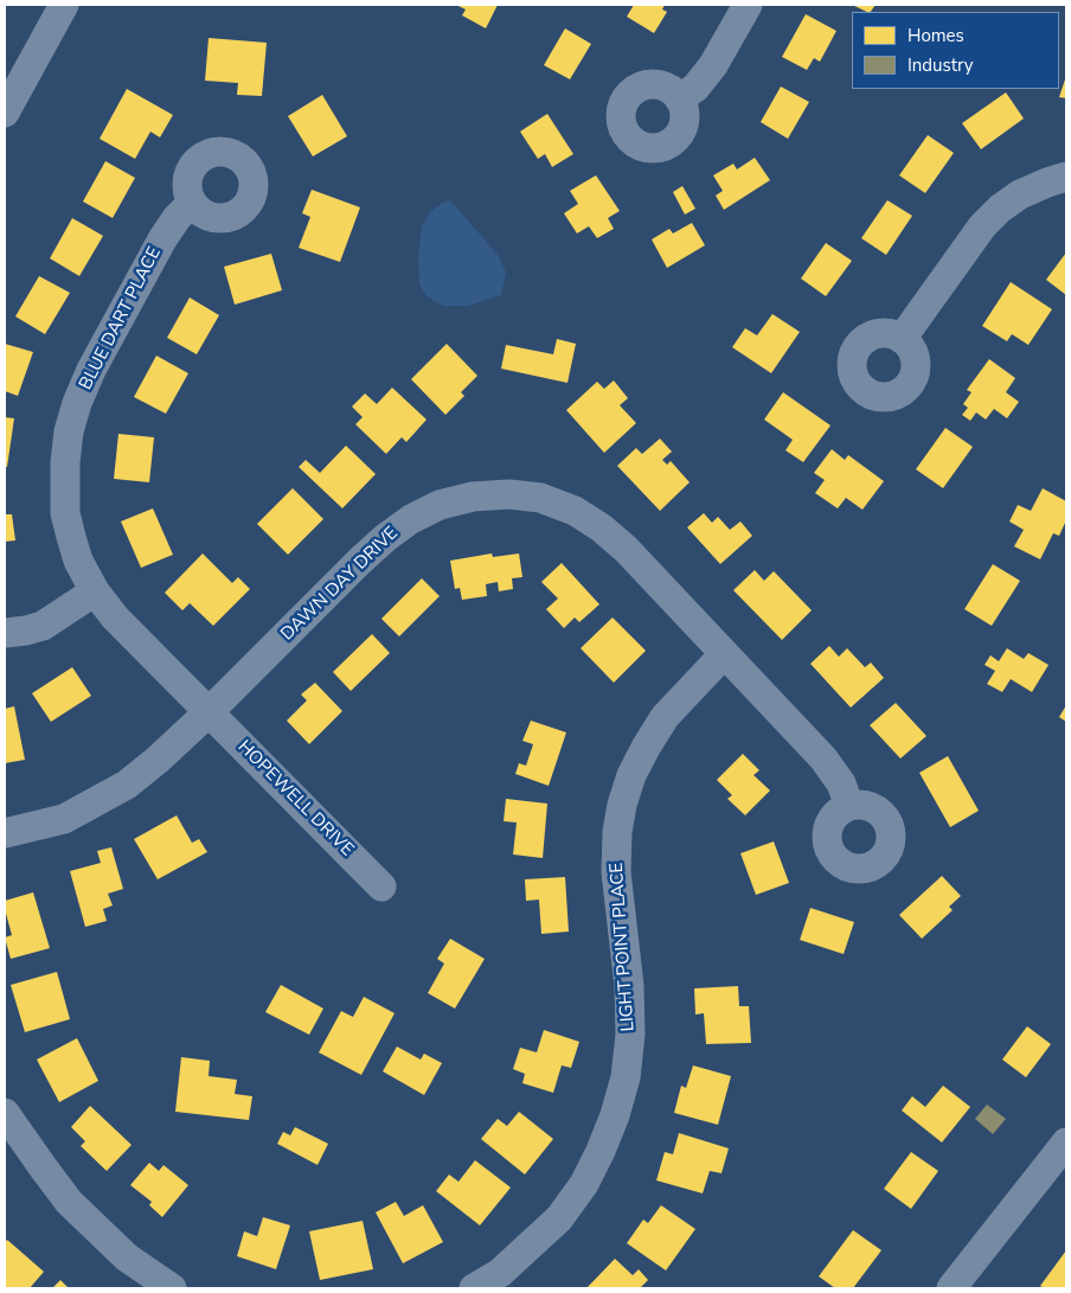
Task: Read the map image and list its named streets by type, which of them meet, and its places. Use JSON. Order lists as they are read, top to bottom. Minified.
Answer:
{"streets":{"street":["BLUE DART PLACE","DAWN DAY DRIVE","HOPEWELL DRIVE","LIGHT POINT PLACE"]},"crossings":[["BLUE DART PLACE","DAWN DAY DRIVE"],["BLUE DART PLACE","HOPEWELL DRIVE"],["DAWN DAY DRIVE","HOPEWELL DRIVE"],["DAWN DAY DRIVE","LIGHT POINT PLACE"]],"legend":["Homes","Industry"]}
